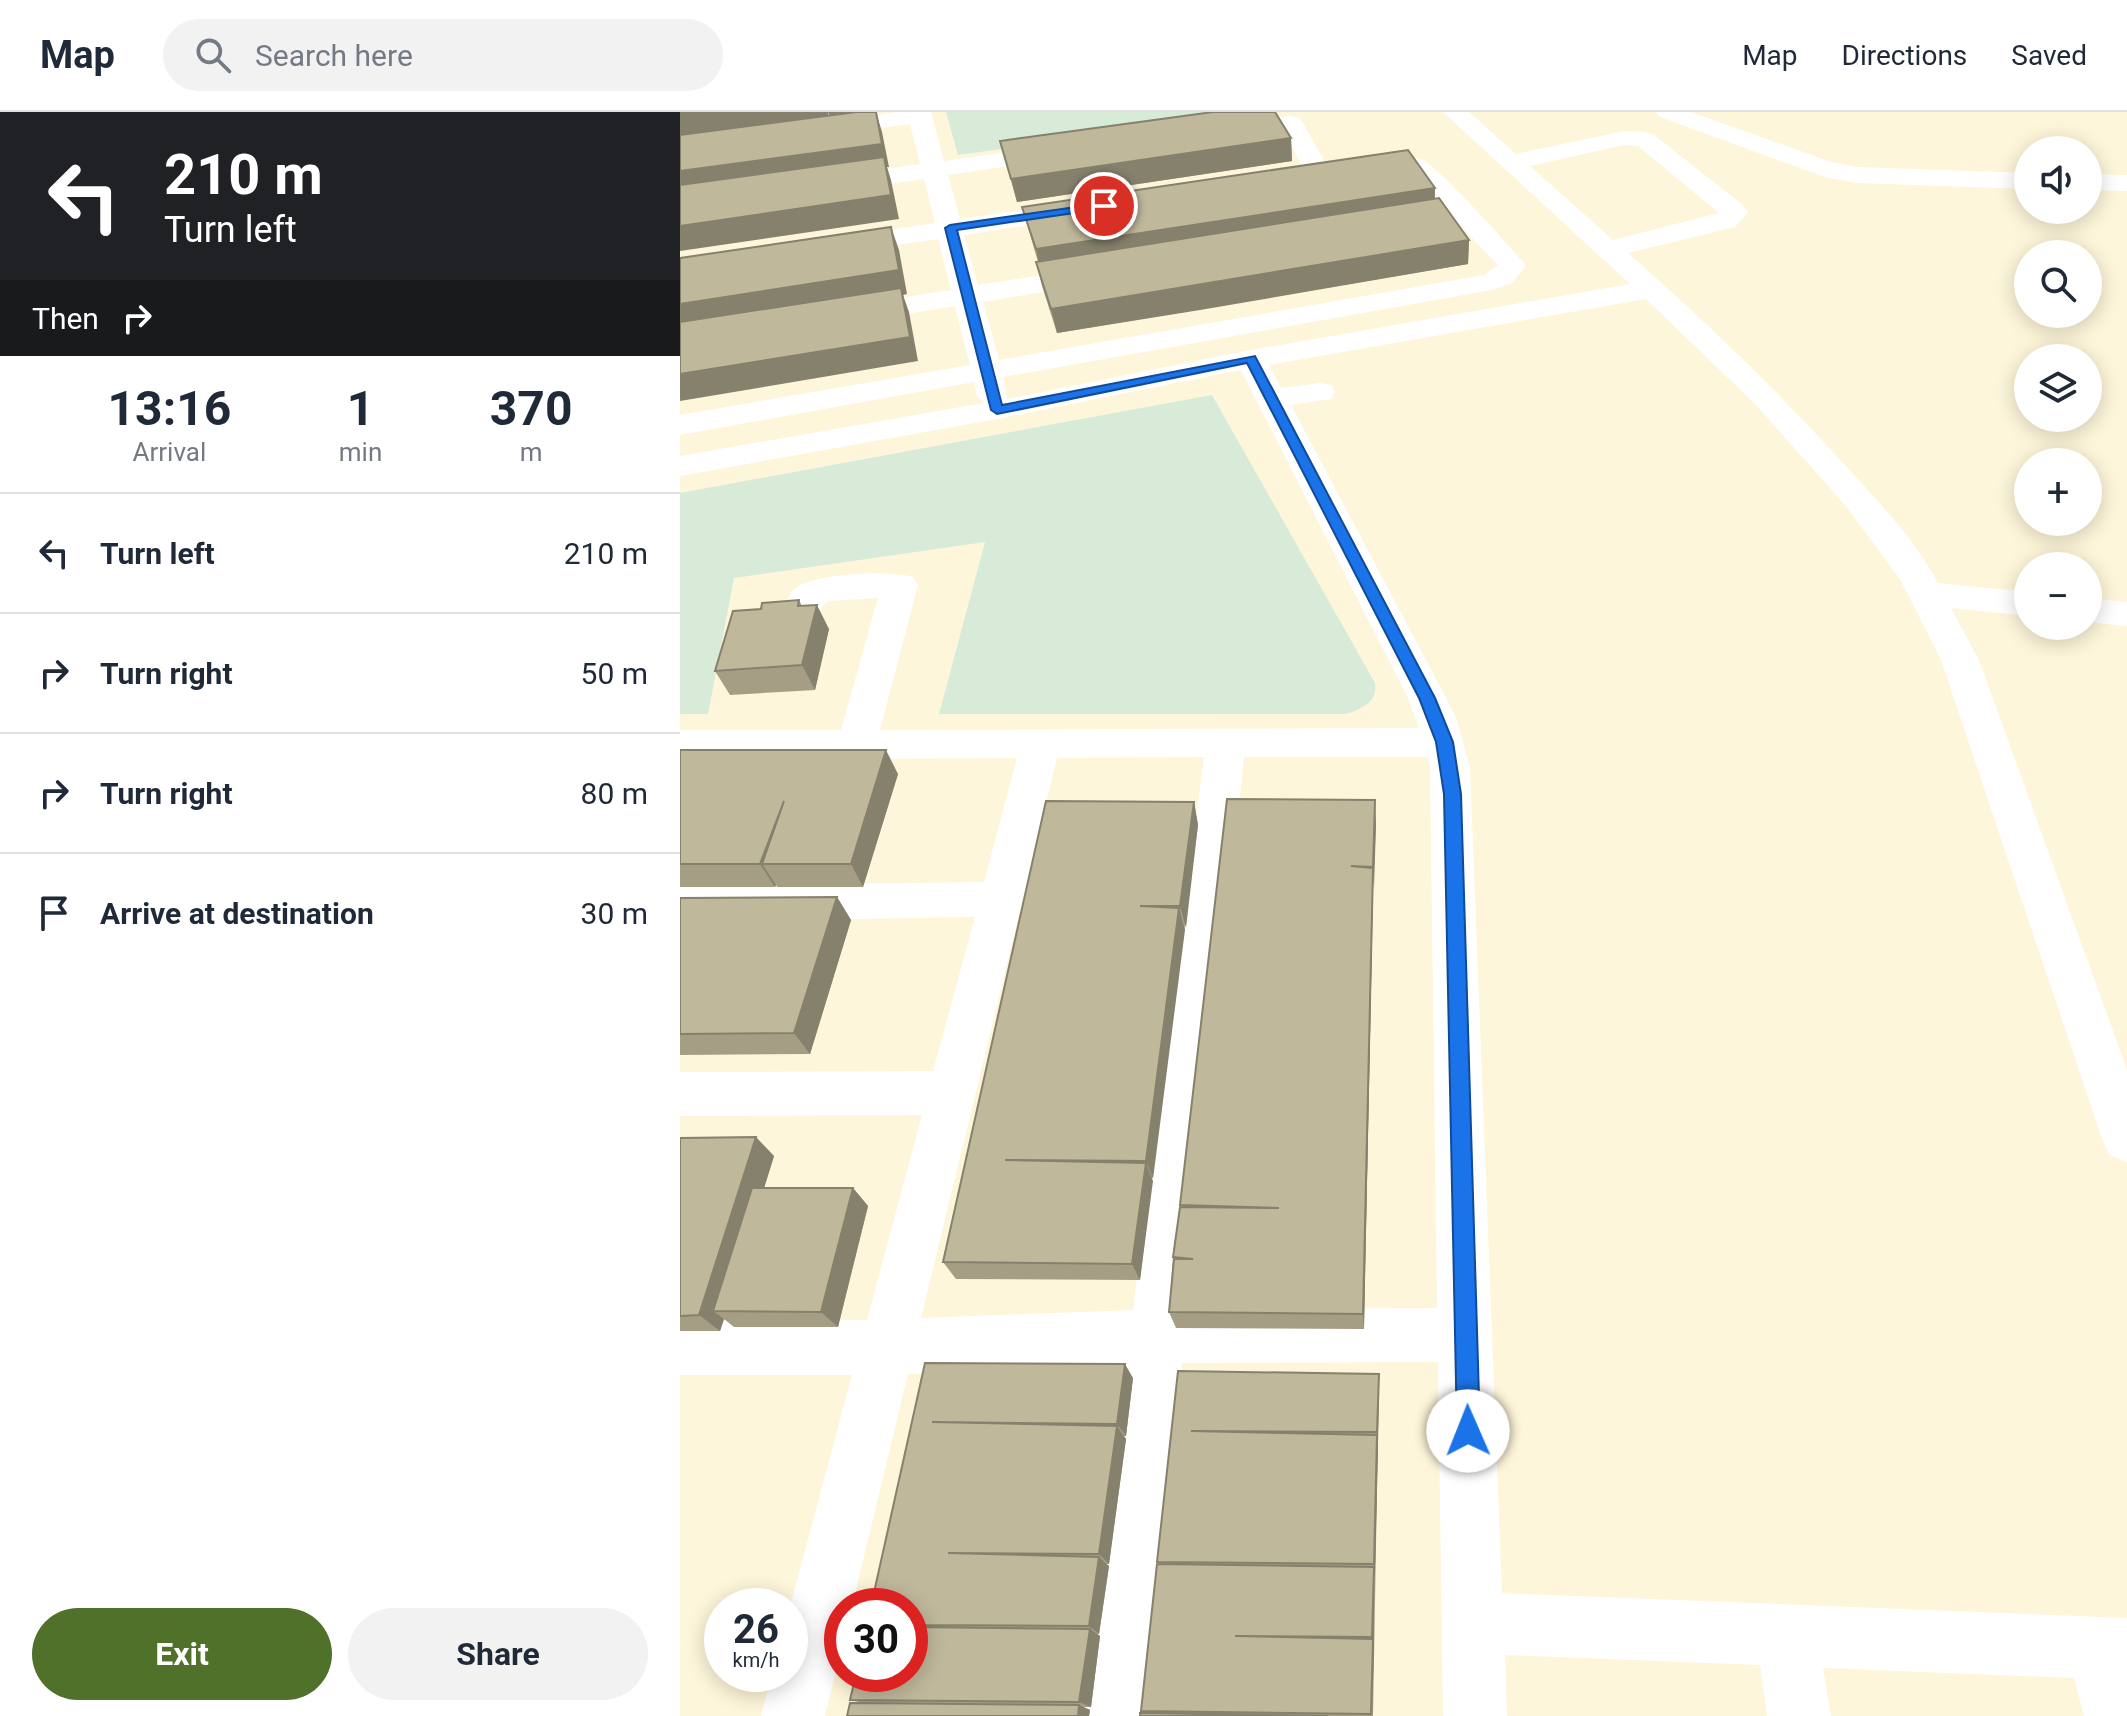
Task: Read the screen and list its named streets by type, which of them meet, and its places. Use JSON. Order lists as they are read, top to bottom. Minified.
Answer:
{"page":{"header":"Map","search":"Search here","nav":["Map","Directions","Saved"],"turn":["210 m","Turn left"],"map_buttons":["+","−"],"then":"Then","eta":["13:16","Arrival","1","min","370","m"],"list":[{"name":"Turn left","value":"210 m"},{"name":"Turn right","value":"50 m"},{"name":"Turn right","value":"80 m"},{"name":"Arrive at destination","value":"30 m"}],"speed":"26 km/h","limit":"30","buttons":["Exit","Share"]}}
